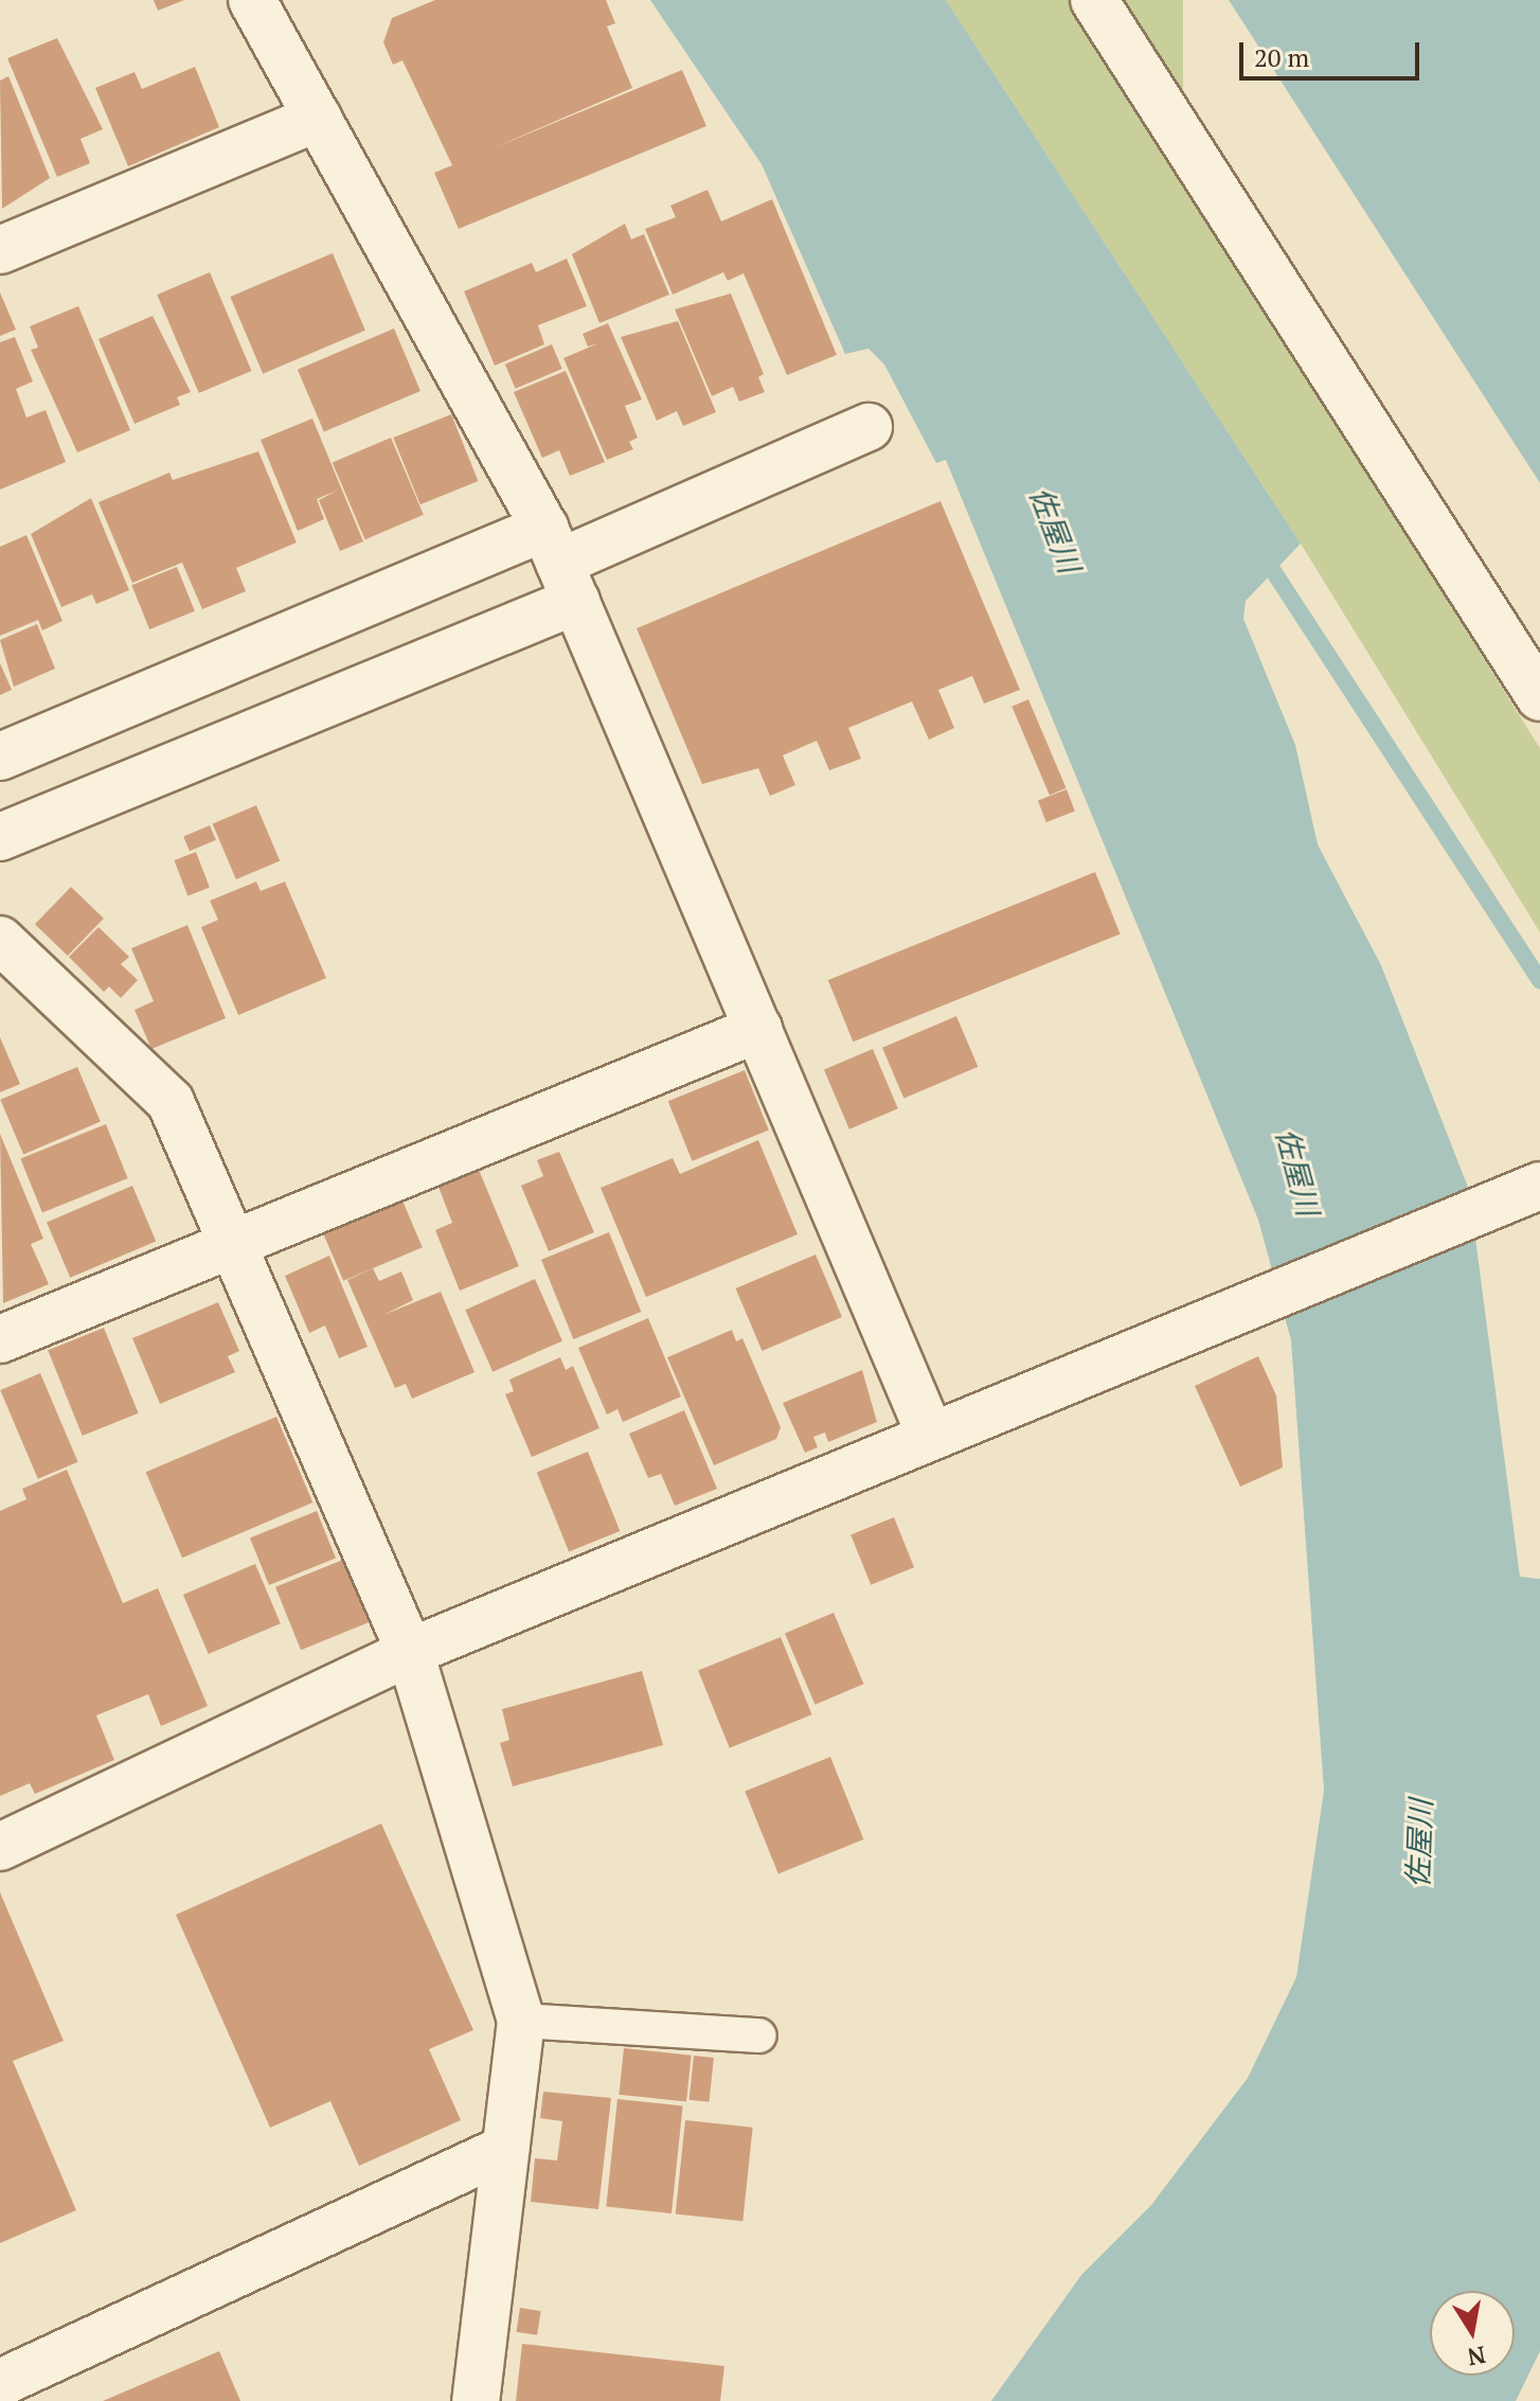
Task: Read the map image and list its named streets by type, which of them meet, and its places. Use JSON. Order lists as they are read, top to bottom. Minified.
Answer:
{"water":["佐屋川"],"scale_bar":"20 m","north":"bottom"}
